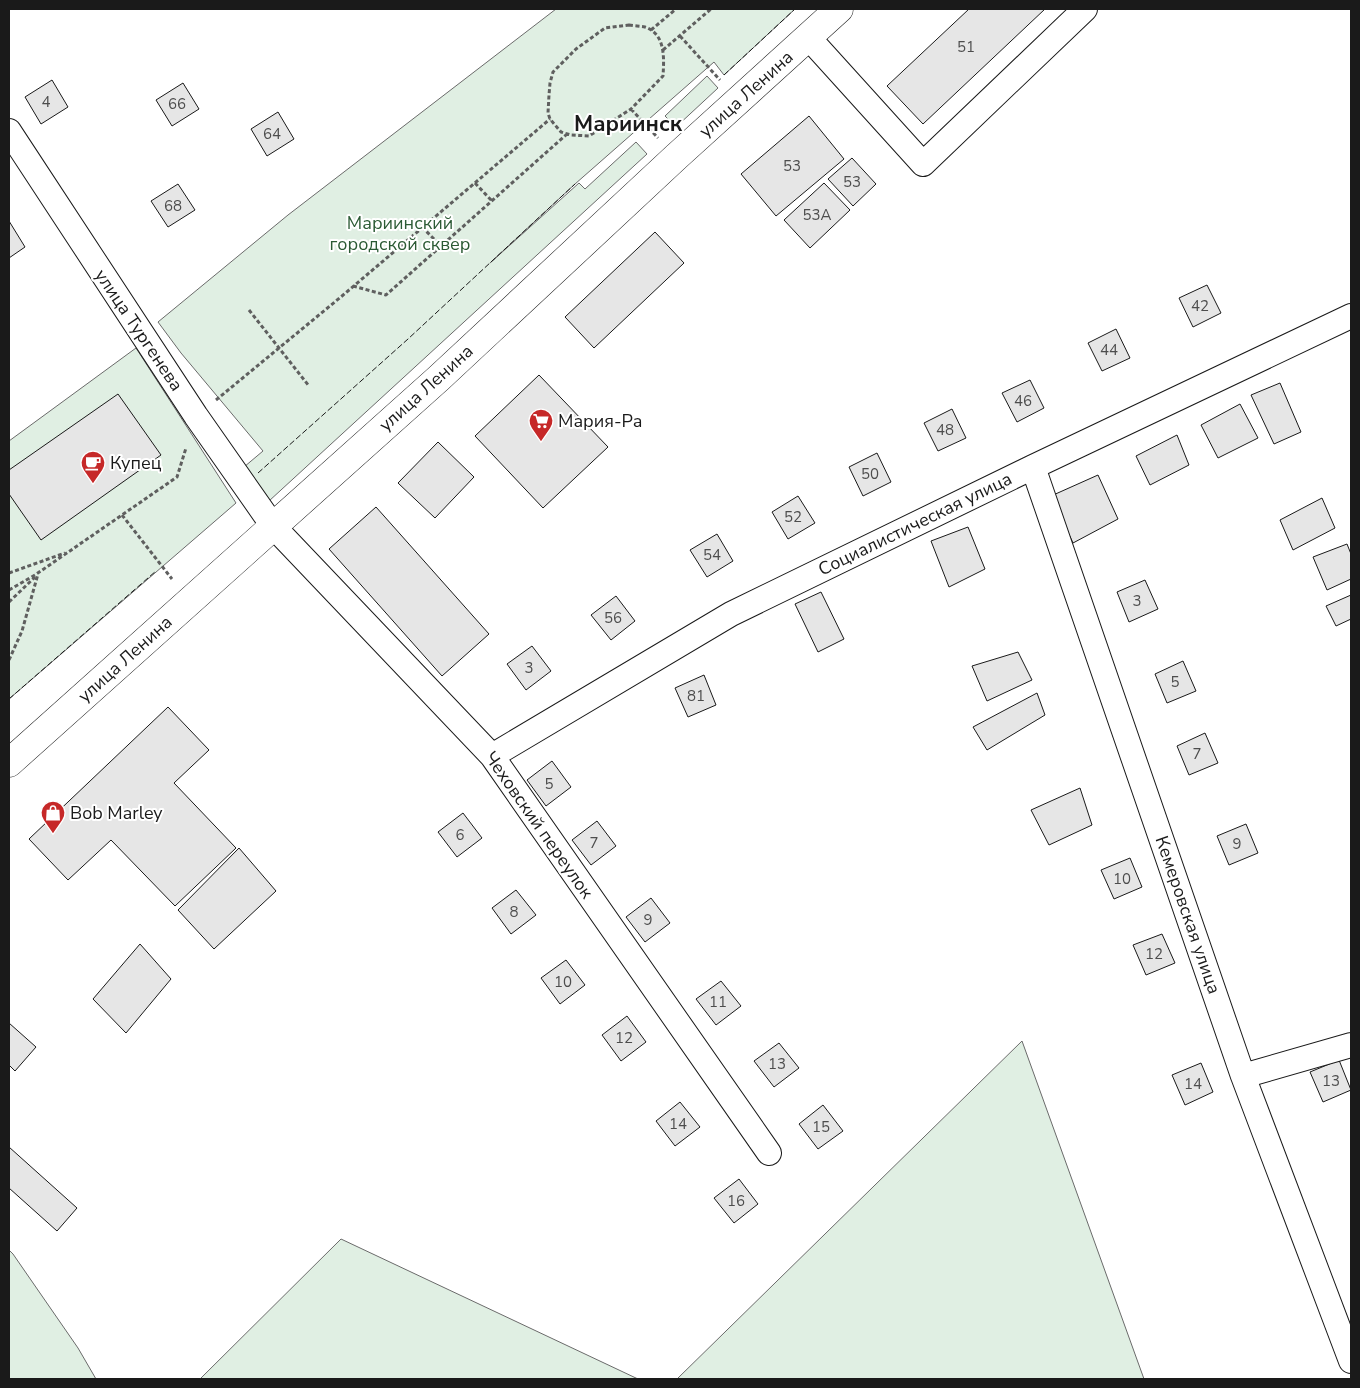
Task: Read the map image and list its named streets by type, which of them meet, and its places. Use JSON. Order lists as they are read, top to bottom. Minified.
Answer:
{"streets":{"main road":["улица Ленина"],"street":["улица Тургенева","Социалистическая улица","Чеховский переулок","Кемеровская улица"]},"crossings":[["улица Ленина","улица Тургенева"],["улица Ленина","Чеховский переулок"],["улица Тургенева","Чеховский переулок"],["Социалистическая улица","Чеховский переулок"],["Социалистическая улица","Кемеровская улица"]],"districts":["Мариинск"],"parks":["Мариинский городской сквер"],"places":{"supermarket":["Мария-Ра"],"cafe":["Купец"],"shop":["Bob Marley"]},"house_numbers":["51","4","66","64","53","53","68","53А","42","44","46","48","50","52","54","3","56","3","5","81","7","5","6","7","9","10","8","9","12","10","11","12","13","13","14","14","15","16"]}
